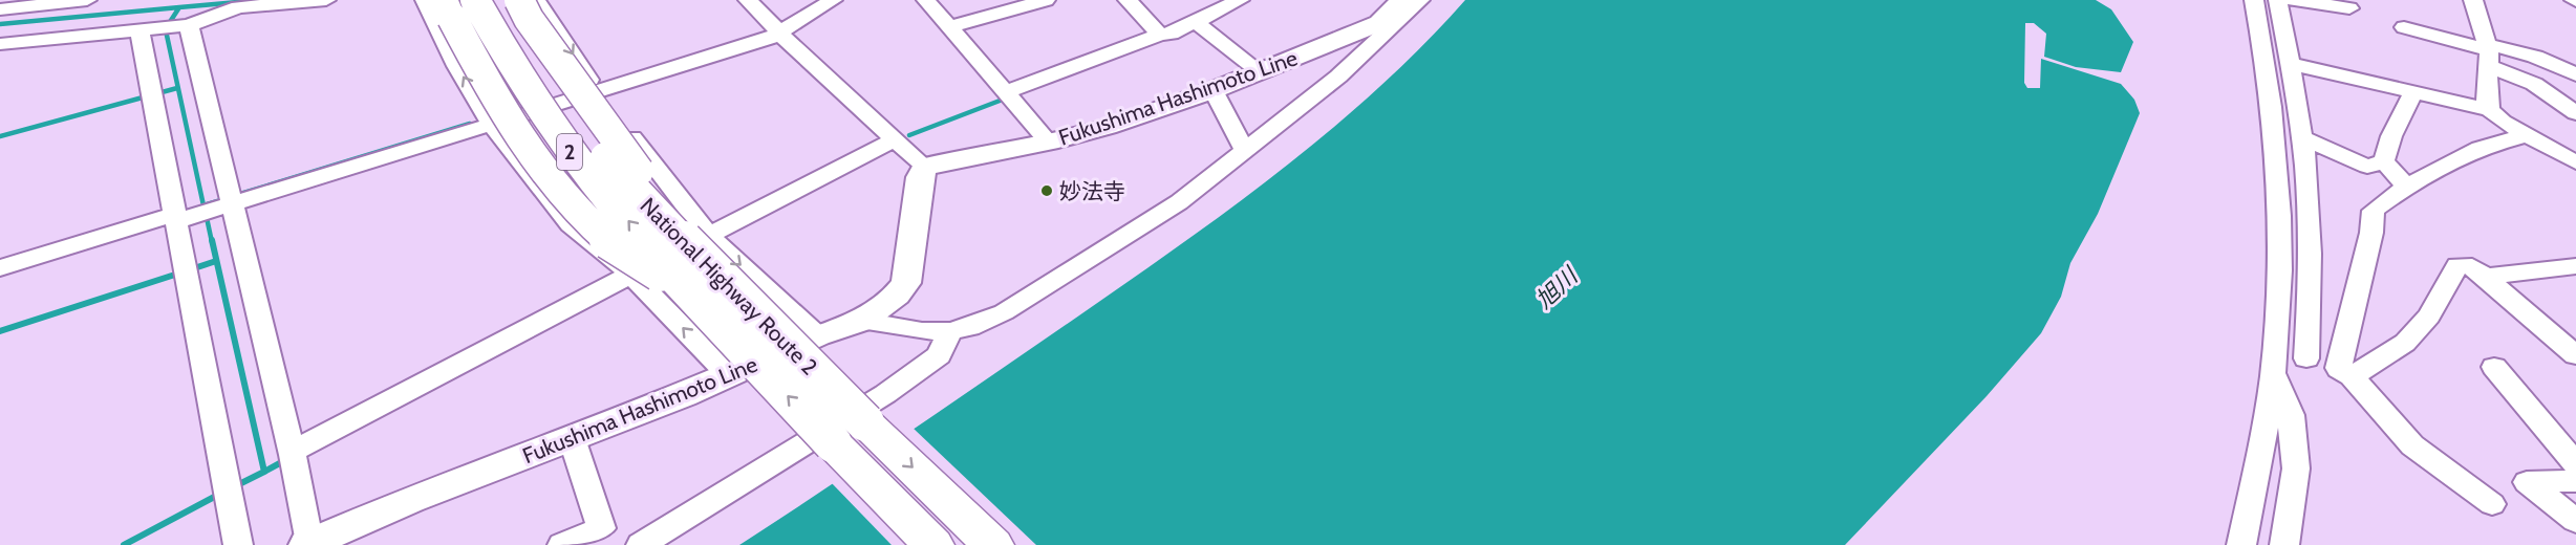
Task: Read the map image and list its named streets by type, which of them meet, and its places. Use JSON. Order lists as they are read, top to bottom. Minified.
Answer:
{"streets":{"highway":["2","National Highway Route 2"],"main road":["Fukushima Hashimoto Line"]},"water":["旭川"],"places":["妙法寺"]}
